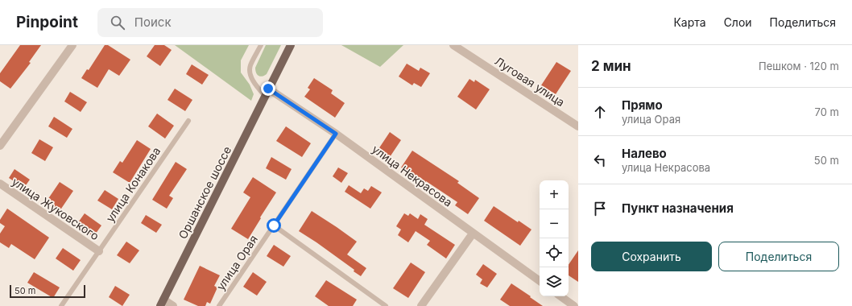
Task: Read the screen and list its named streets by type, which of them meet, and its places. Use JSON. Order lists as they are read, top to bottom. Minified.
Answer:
{"streets":{"main road":["Оршанское шоссе"],"street":["Луговая улица","улица Некрасова","улица Жуковского"],"lane":["улица Конакова","улица Орая"]},"crossings":[["улица Некрасова","Оршанское шоссе"],["улица Некрасова","улица Орая"],["улица Конакова","улица Жуковского"]],"scale_bar":"50 m","page":{"header":"Pinpoint","search":"Поиск","nav":["Карта","Слои","Поделиться"],"heading":["2 мин","Пешком · 120 m"],"list":[["Прямо","улица Орая","70 m"],["Налево","улица Некрасова","50 m"],"Пункт назначения"],"map_buttons":["+","−"],"buttons":["Сохранить","Поделиться"],"scale":"50 m"}}
